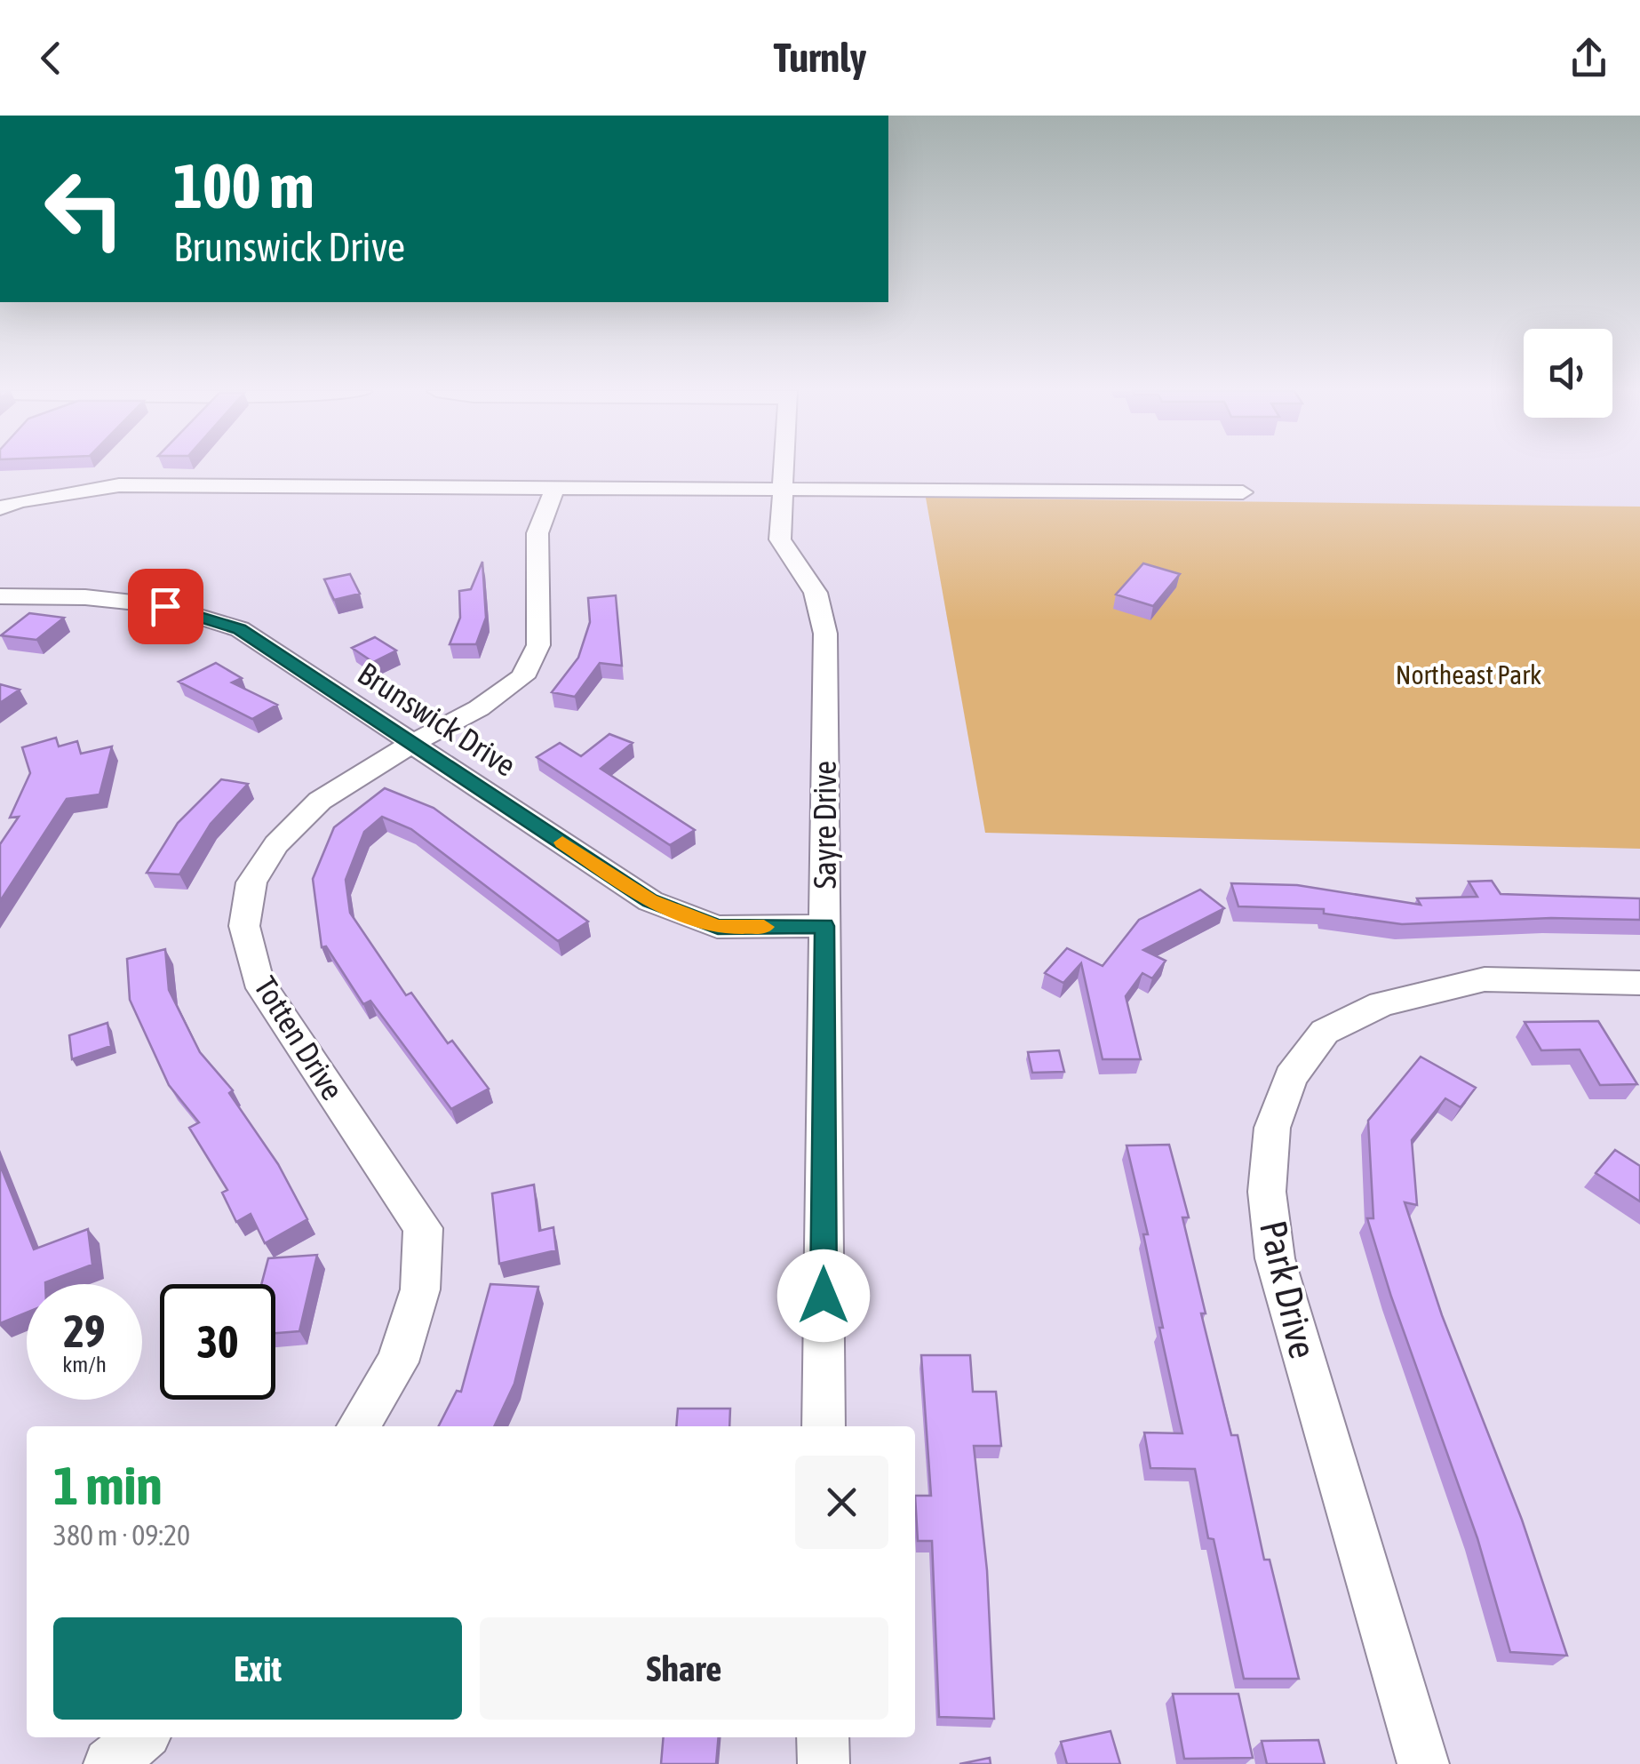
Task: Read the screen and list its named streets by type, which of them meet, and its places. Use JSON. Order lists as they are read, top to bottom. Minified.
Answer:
{"streets":{"street":["Brunswick Drive","Sayre Drive","Totten Drive","Park Drive"]},"crossings":[["Brunswick Drive","Sayre Drive"],["Brunswick Drive","Totten Drive"]],"parks":["Northeast Park"],"page":{"header":"Turnly","turn":["100 m","Brunswick Drive"],"speed":"29 km/h","limit":"30","heading":["1 min","380 m · 09:20"],"buttons":["Exit","Share"]}}
